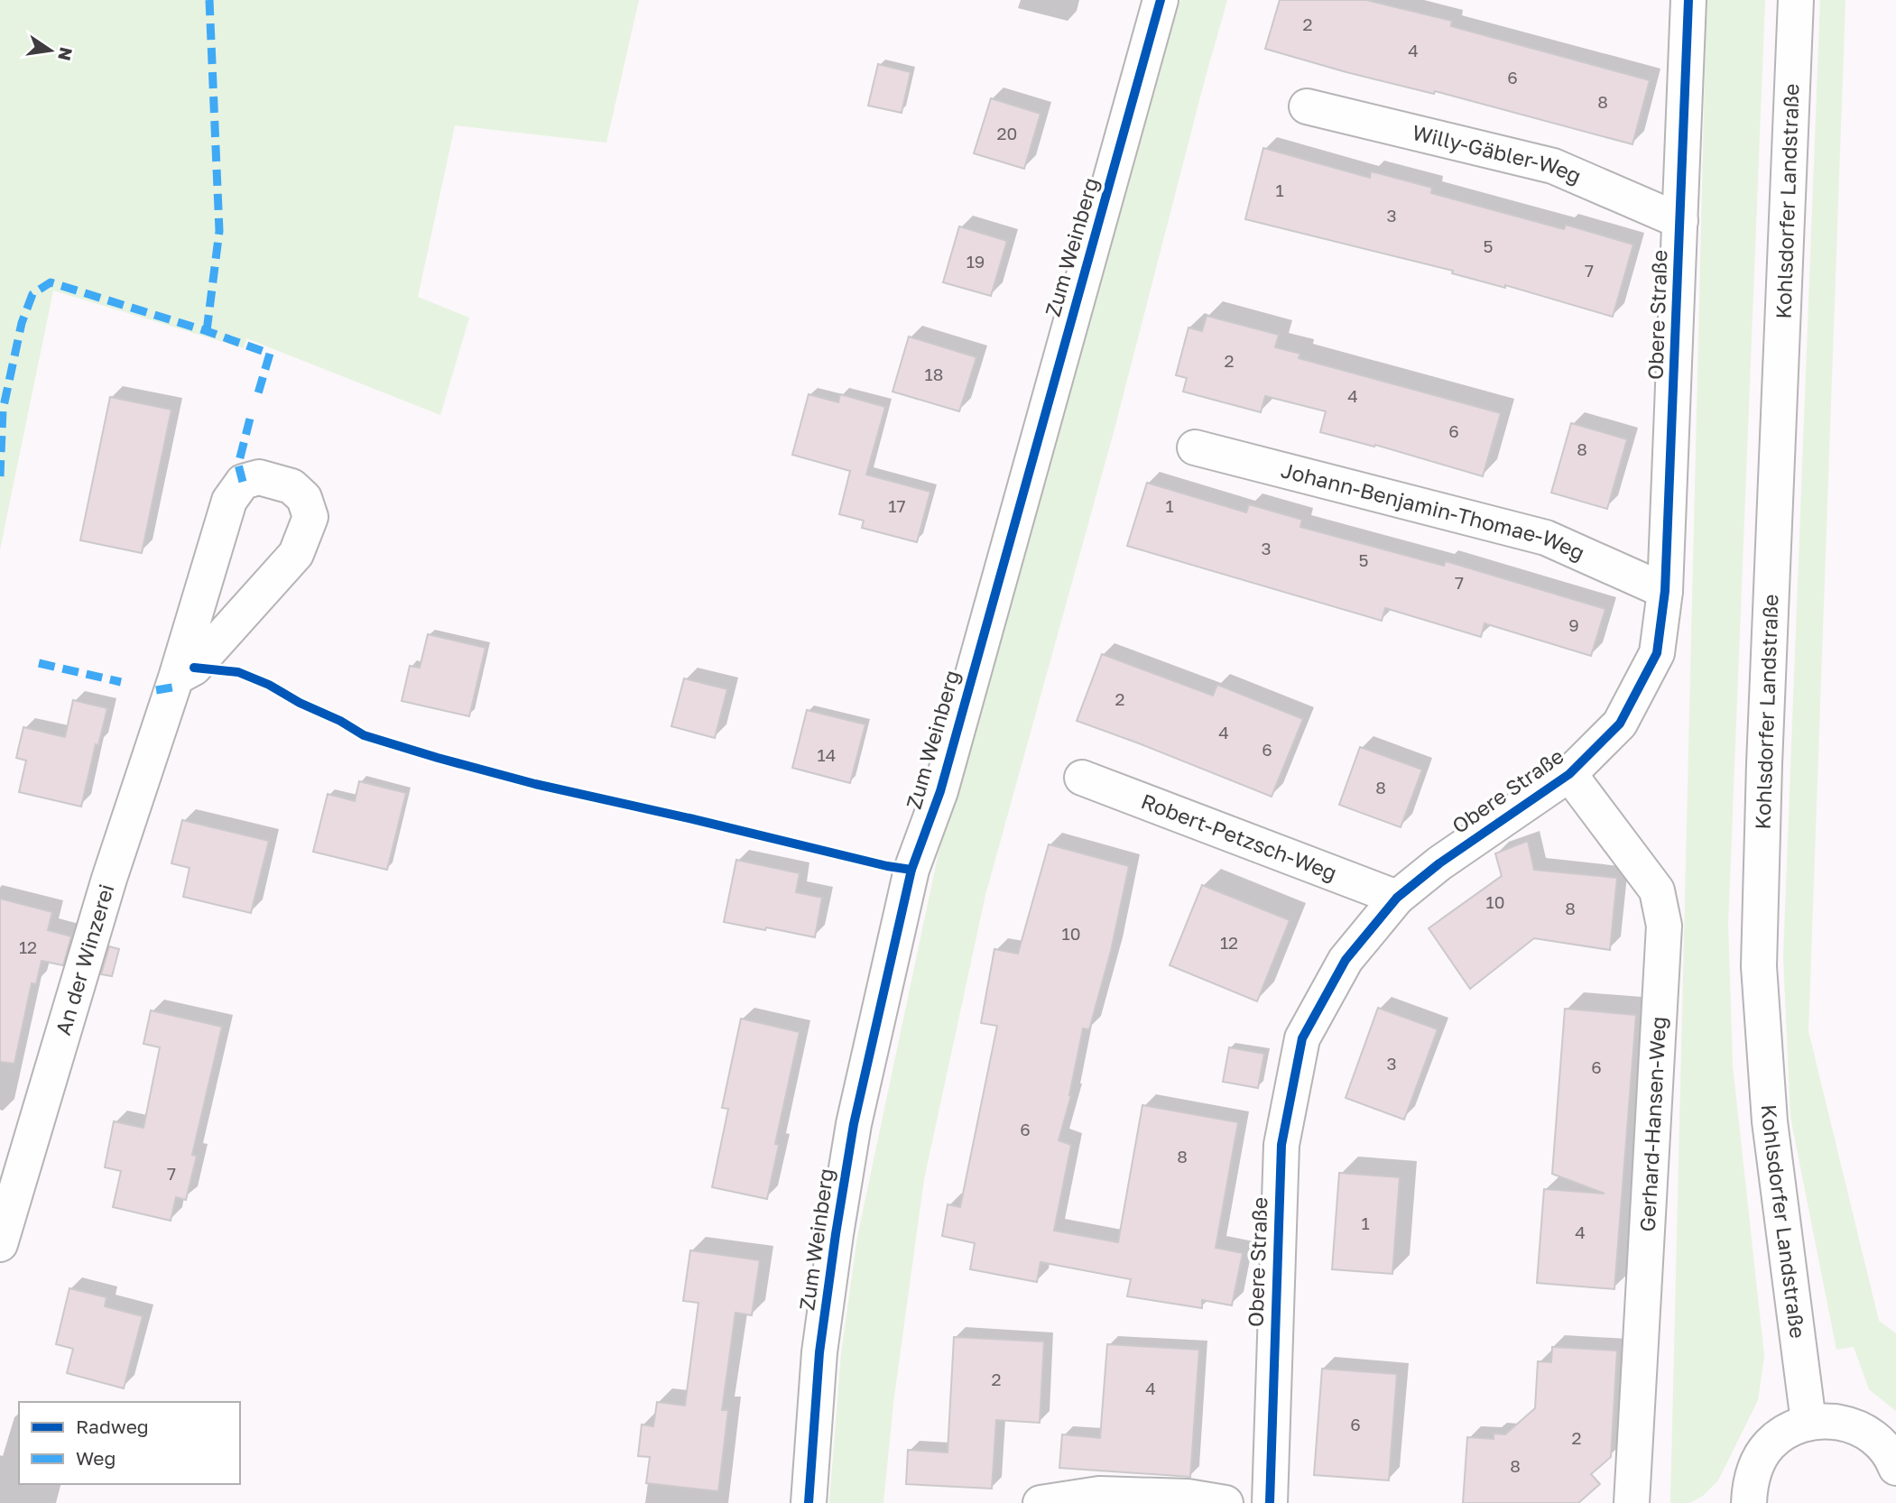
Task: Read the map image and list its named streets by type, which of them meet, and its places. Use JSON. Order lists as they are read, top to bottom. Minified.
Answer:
{"streets":{"street":["Willy-Gäbler-Weg","Kohlsdorfer Landstraße","Zum Weinberg","Obere Straße","Johann-Benjamin-Thomae-Weg","Robert-Petzsch-Weg","An der Winzerei","Gerhard-Hansen-Weg"]},"crossings":[["Willy-Gäbler-Weg","Obere Straße"],["Obere Straße","Johann-Benjamin-Thomae-Weg"],["Obere Straße","Robert-Petzsch-Weg"],["Obere Straße","Gerhard-Hansen-Weg"]],"house_numbers":["2","4","6","8","20","1","3","5","19","7","2","18","4","6","8","17","1","3","5","7","9","2","4","6","14","8","10","8","10","12","12","3","6","6","8","7","1","4","2","4","6","2","8"],"legend":["Radweg","Weg"],"north":"right"}
